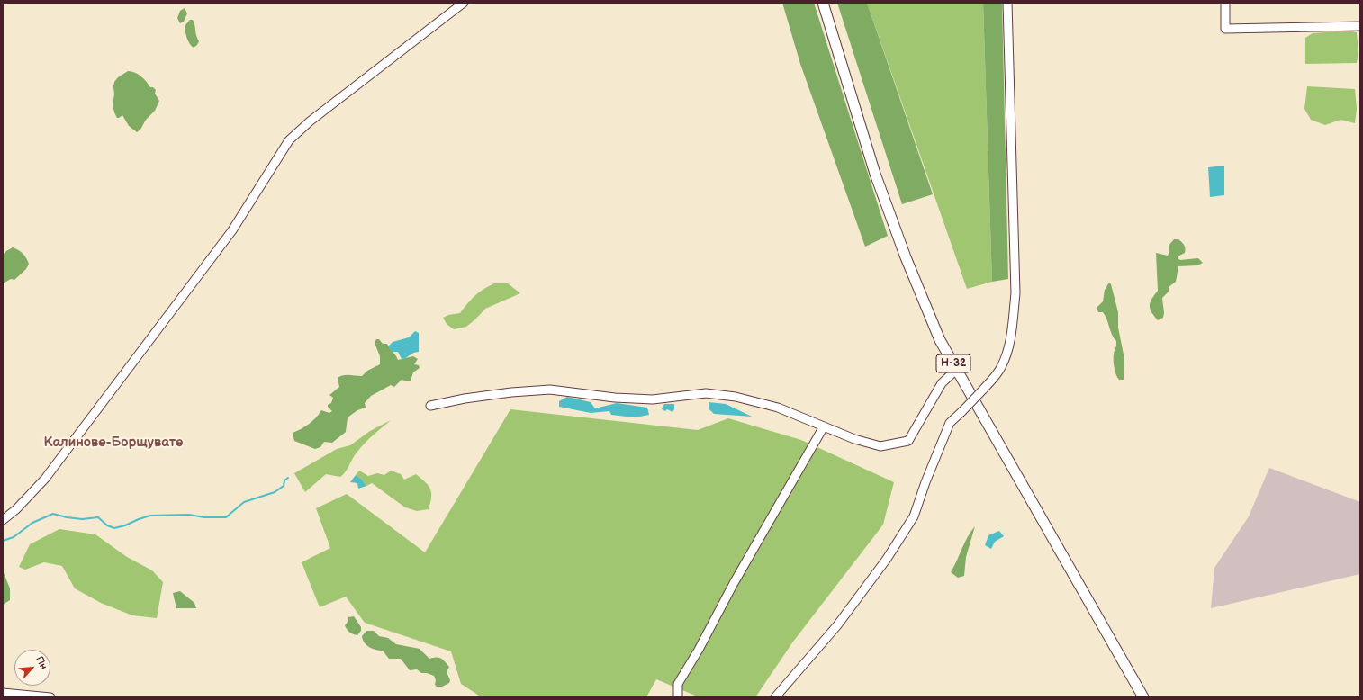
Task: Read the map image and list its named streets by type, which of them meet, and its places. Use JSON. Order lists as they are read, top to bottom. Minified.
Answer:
{"streets":{"main road":["Н-32"]},"districts":["Калинове-Борщувате"],"north":"top right"}
